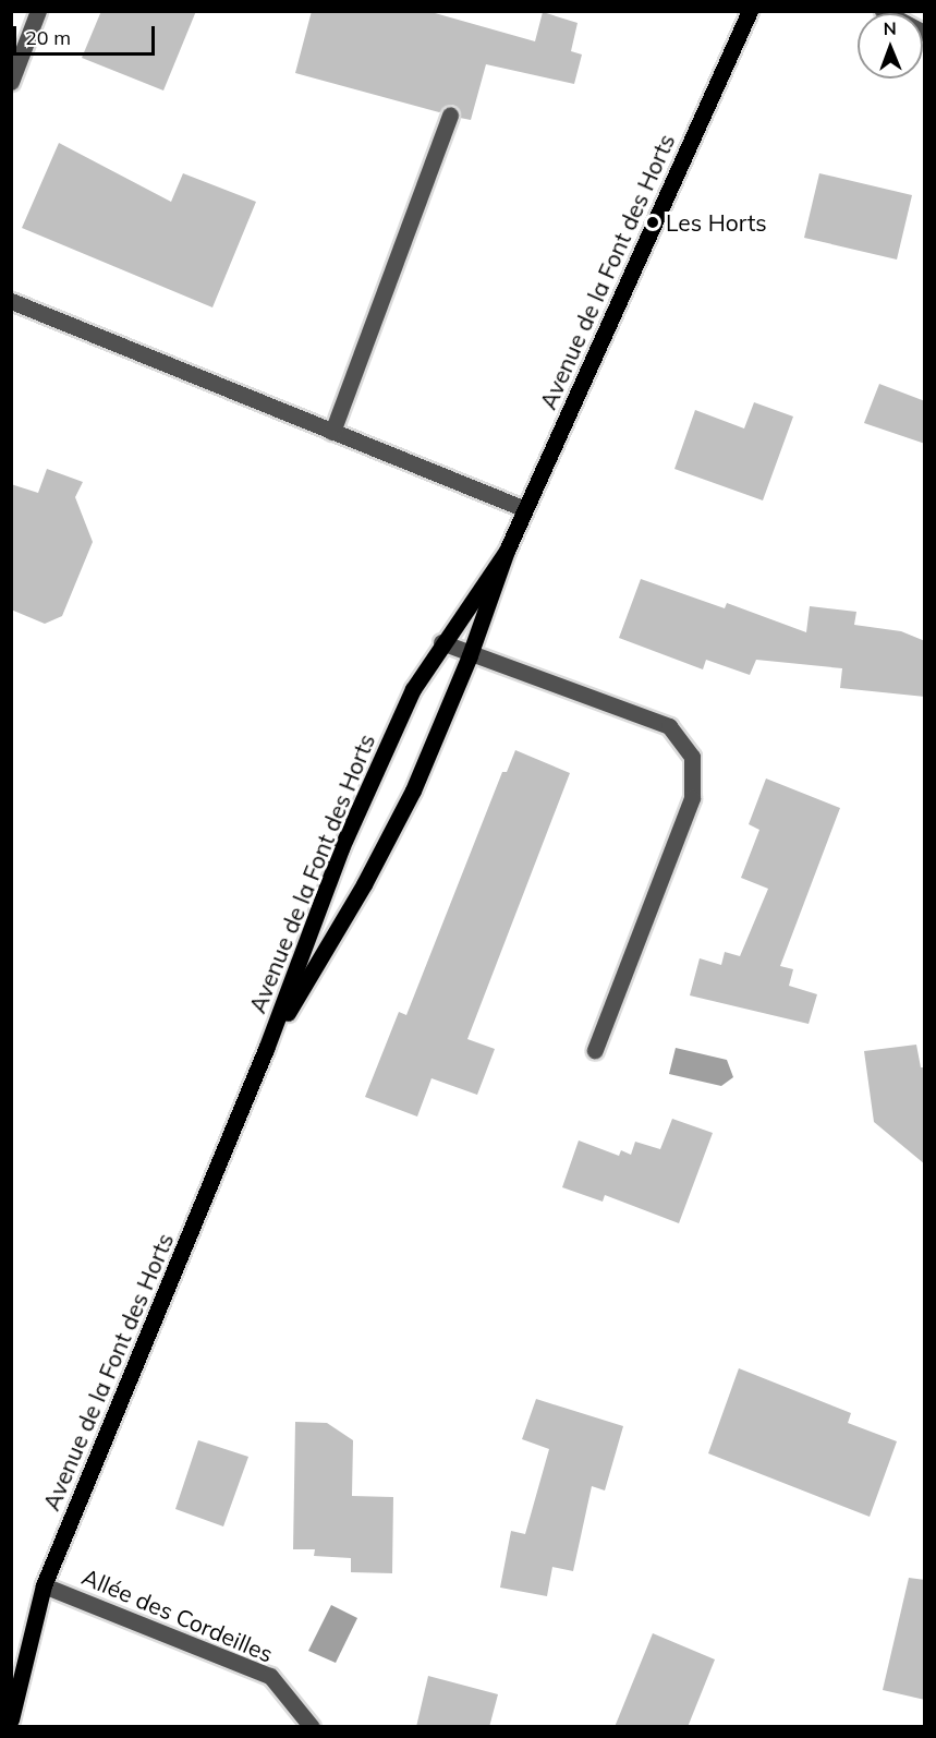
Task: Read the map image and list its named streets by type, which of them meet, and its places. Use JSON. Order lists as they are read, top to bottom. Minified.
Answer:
{"streets":{"main road":["Avenue de la Font des Horts"],"street":["Allée des Cordeilles"]},"crossings":[["Avenue de la Font des Horts","Allée des Cordeilles"]],"places":["Les Horts"],"scale_bar":"20 m","north":"top"}
